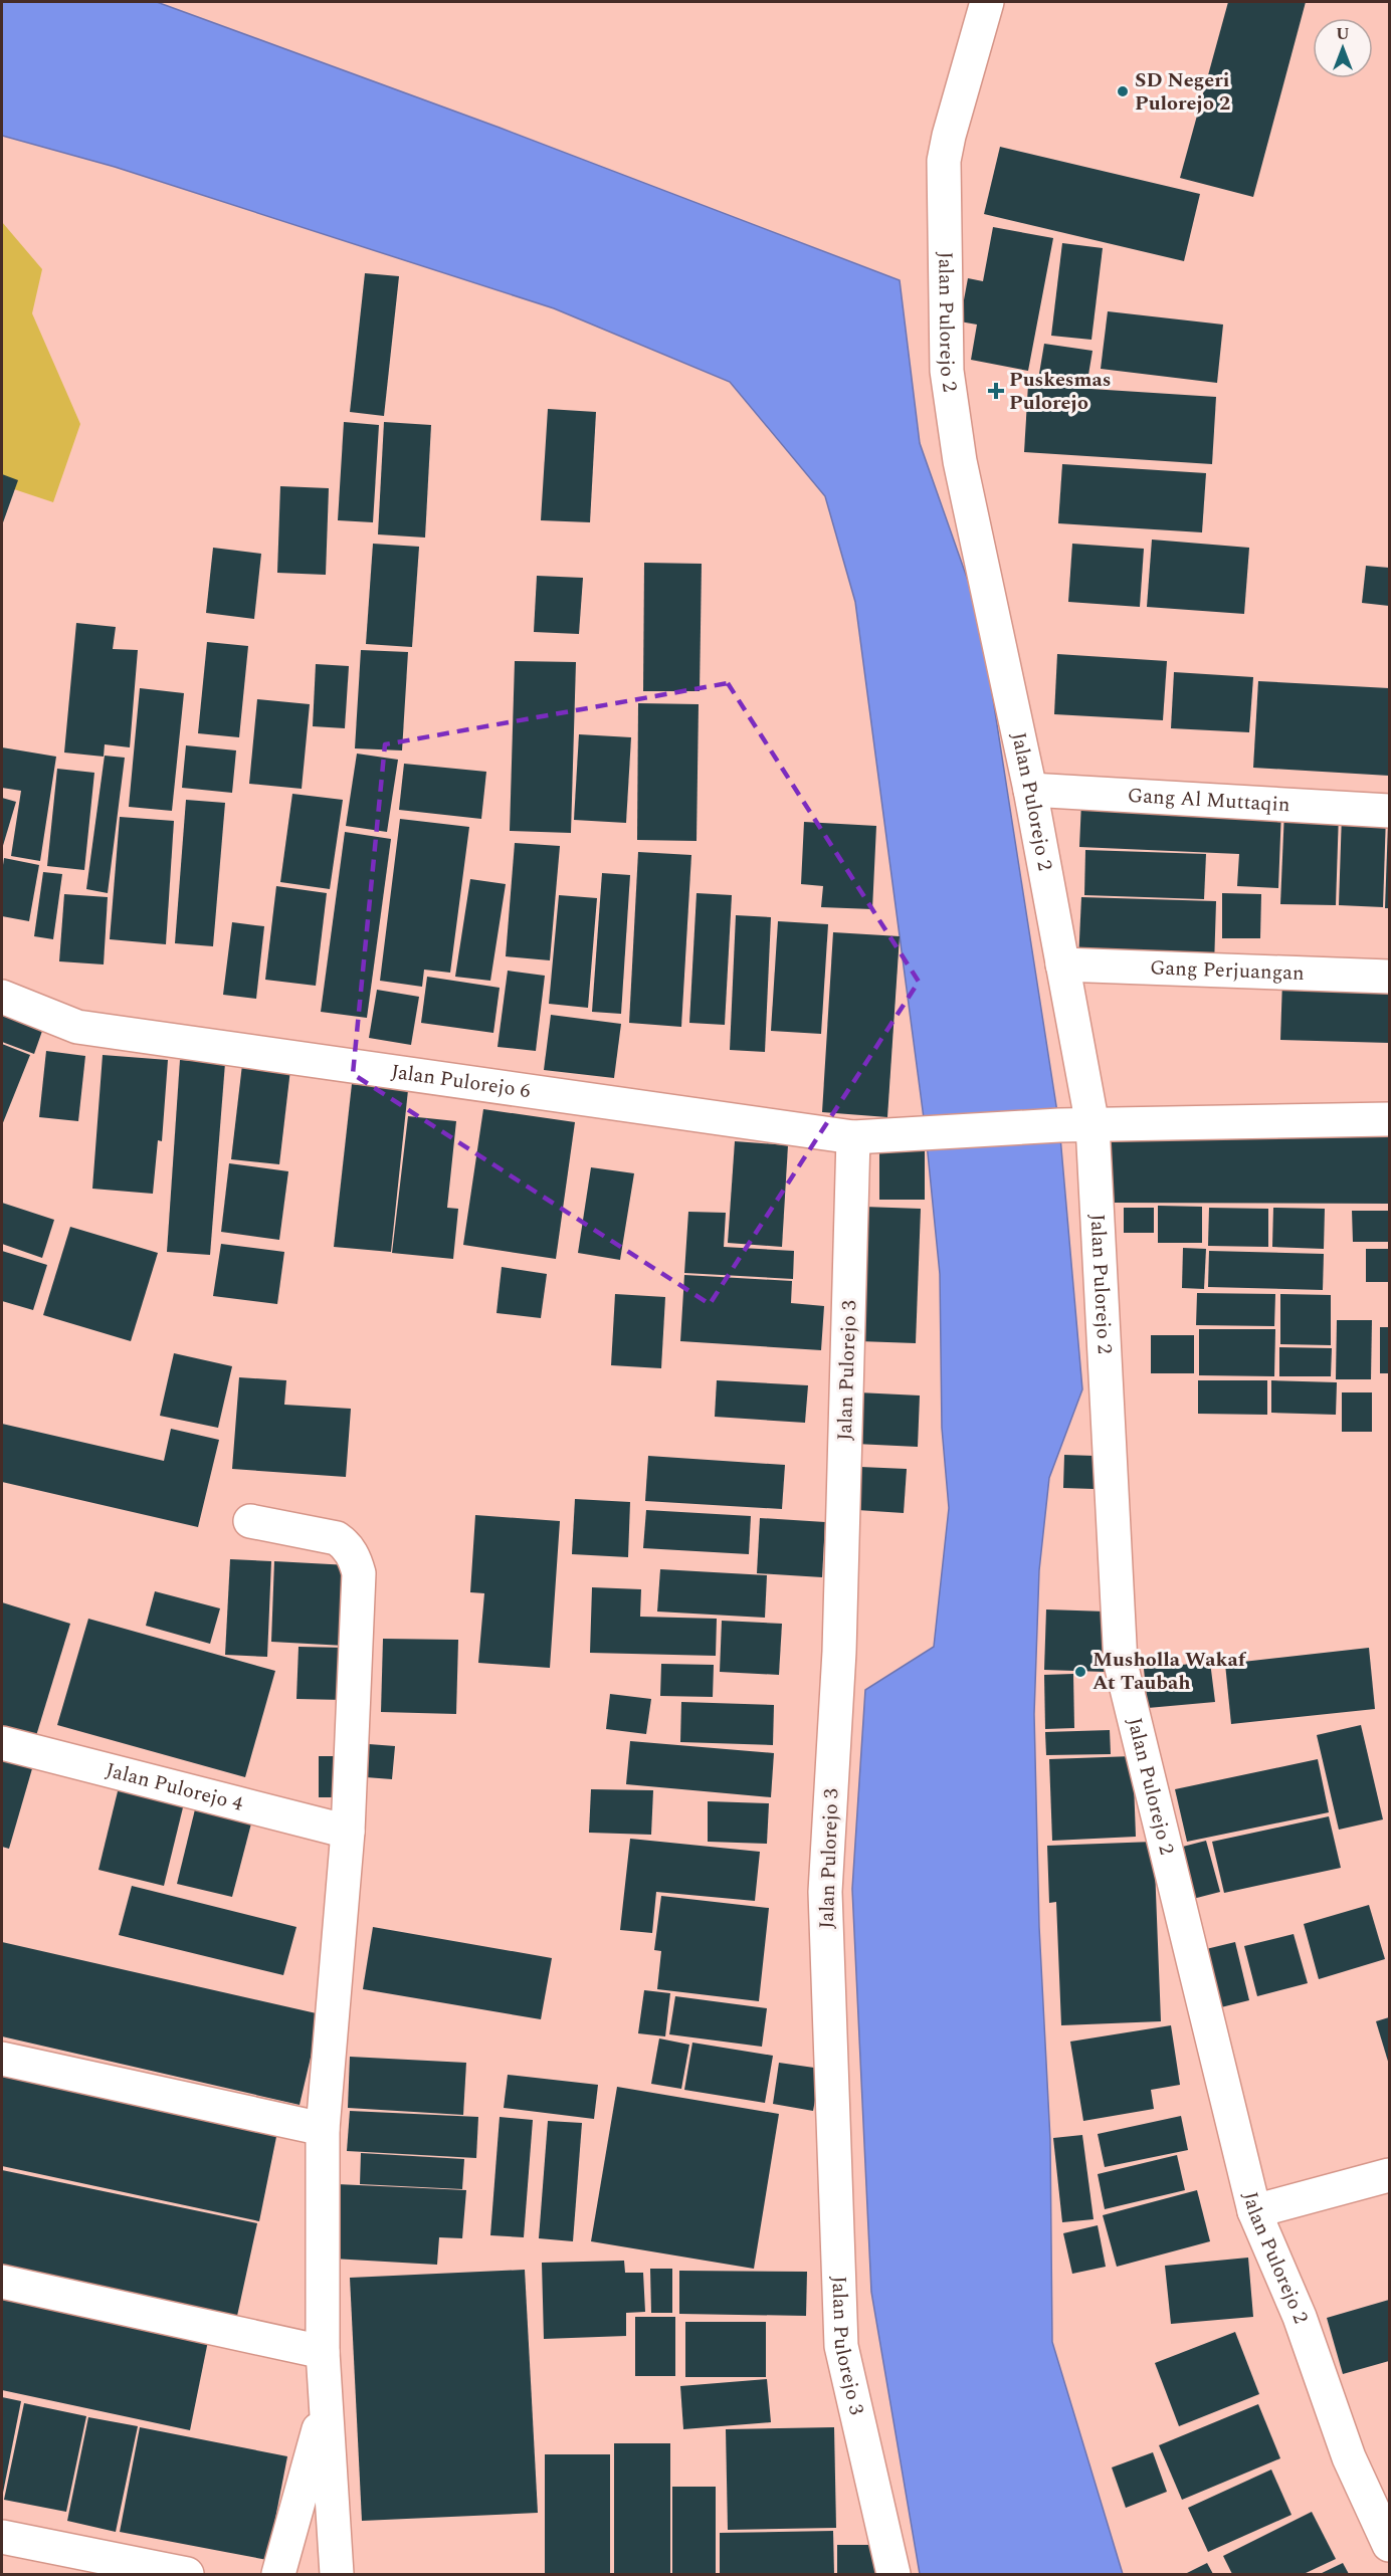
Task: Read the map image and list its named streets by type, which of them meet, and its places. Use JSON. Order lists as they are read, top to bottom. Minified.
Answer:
{"streets":{"street":["Jalan Pulorejo 2","Gang Al Muttaqin","Gang Perjuangan","Jalan Pulorejo 6","Jalan Pulorejo 3","Jalan Pulorejo 4"]},"crossings":[["Jalan Pulorejo 2","Gang Al Muttaqin"],["Jalan Pulorejo 2","Gang Perjuangan"],["Jalan Pulorejo 2","Jalan Pulorejo 6"],["Jalan Pulorejo 6","Jalan Pulorejo 3"]],"places":{"other":["SD Negeri Pulorejo 2","Musholla Wakaf At Taubah"],"health":["Puskesmas Pulorejo"]},"north":"top"}
